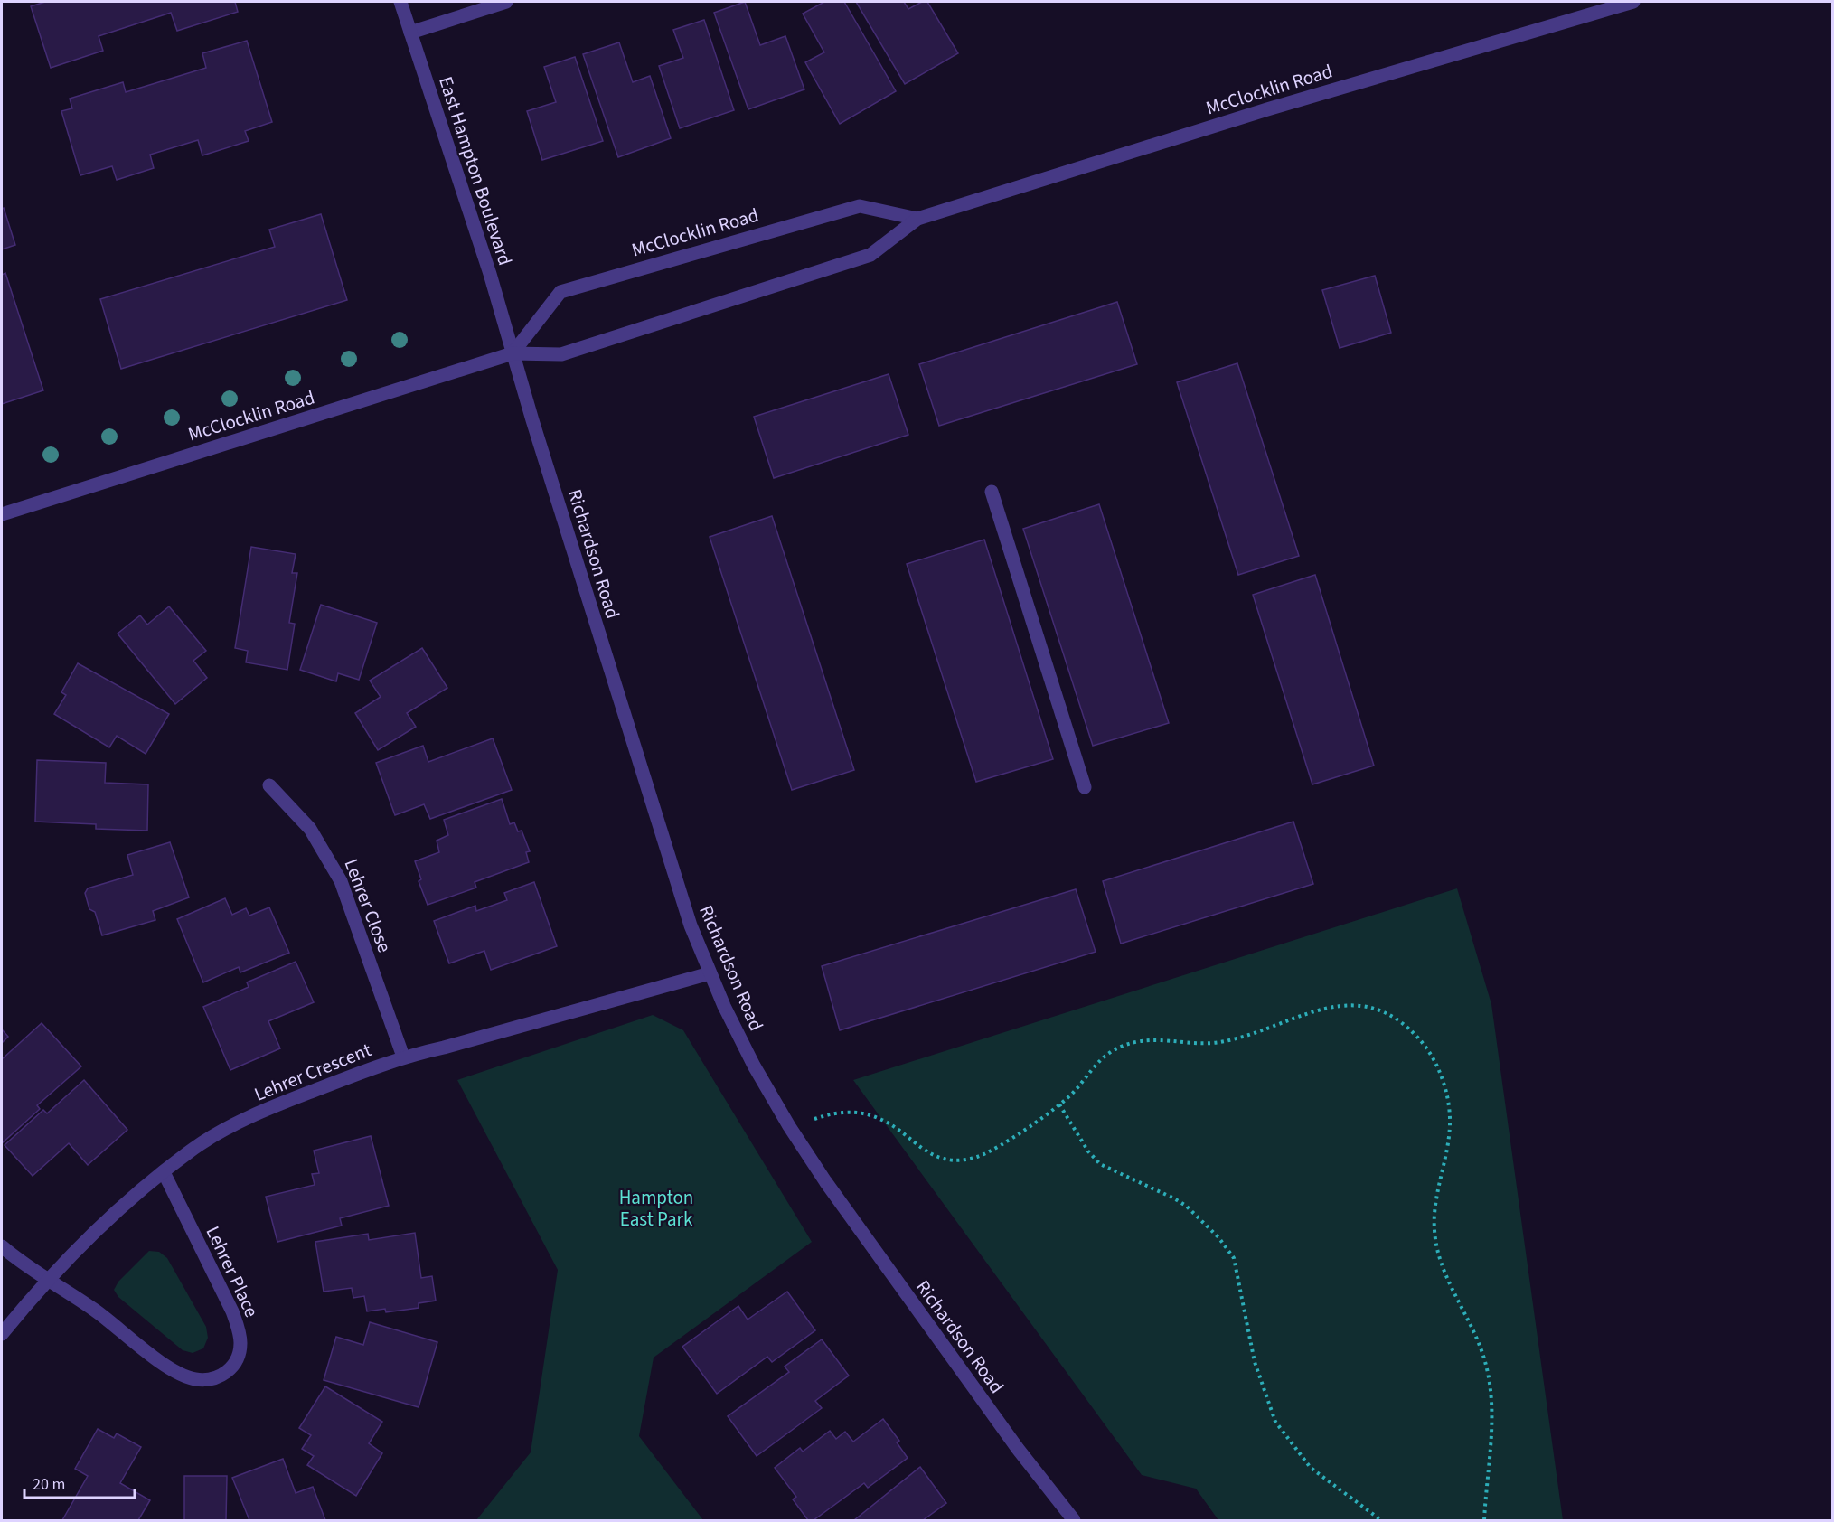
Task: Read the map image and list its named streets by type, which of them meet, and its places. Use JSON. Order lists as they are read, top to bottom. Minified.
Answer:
{"streets":{"street":["McClocklin Road","East Hampton Boulevard","Richardson Road","Lehrer Close","Lehrer Crescent","Lehrer Place"]},"crossings":[["McClocklin Road","East Hampton Boulevard"],["McClocklin Road","Richardson Road"],["East Hampton Boulevard","Richardson Road"],["Richardson Road","Lehrer Crescent"],["Lehrer Close","Lehrer Crescent"],["Lehrer Crescent","Lehrer Place"]],"parks":["Hampton East Park"],"scale_bar":"20 m"}
